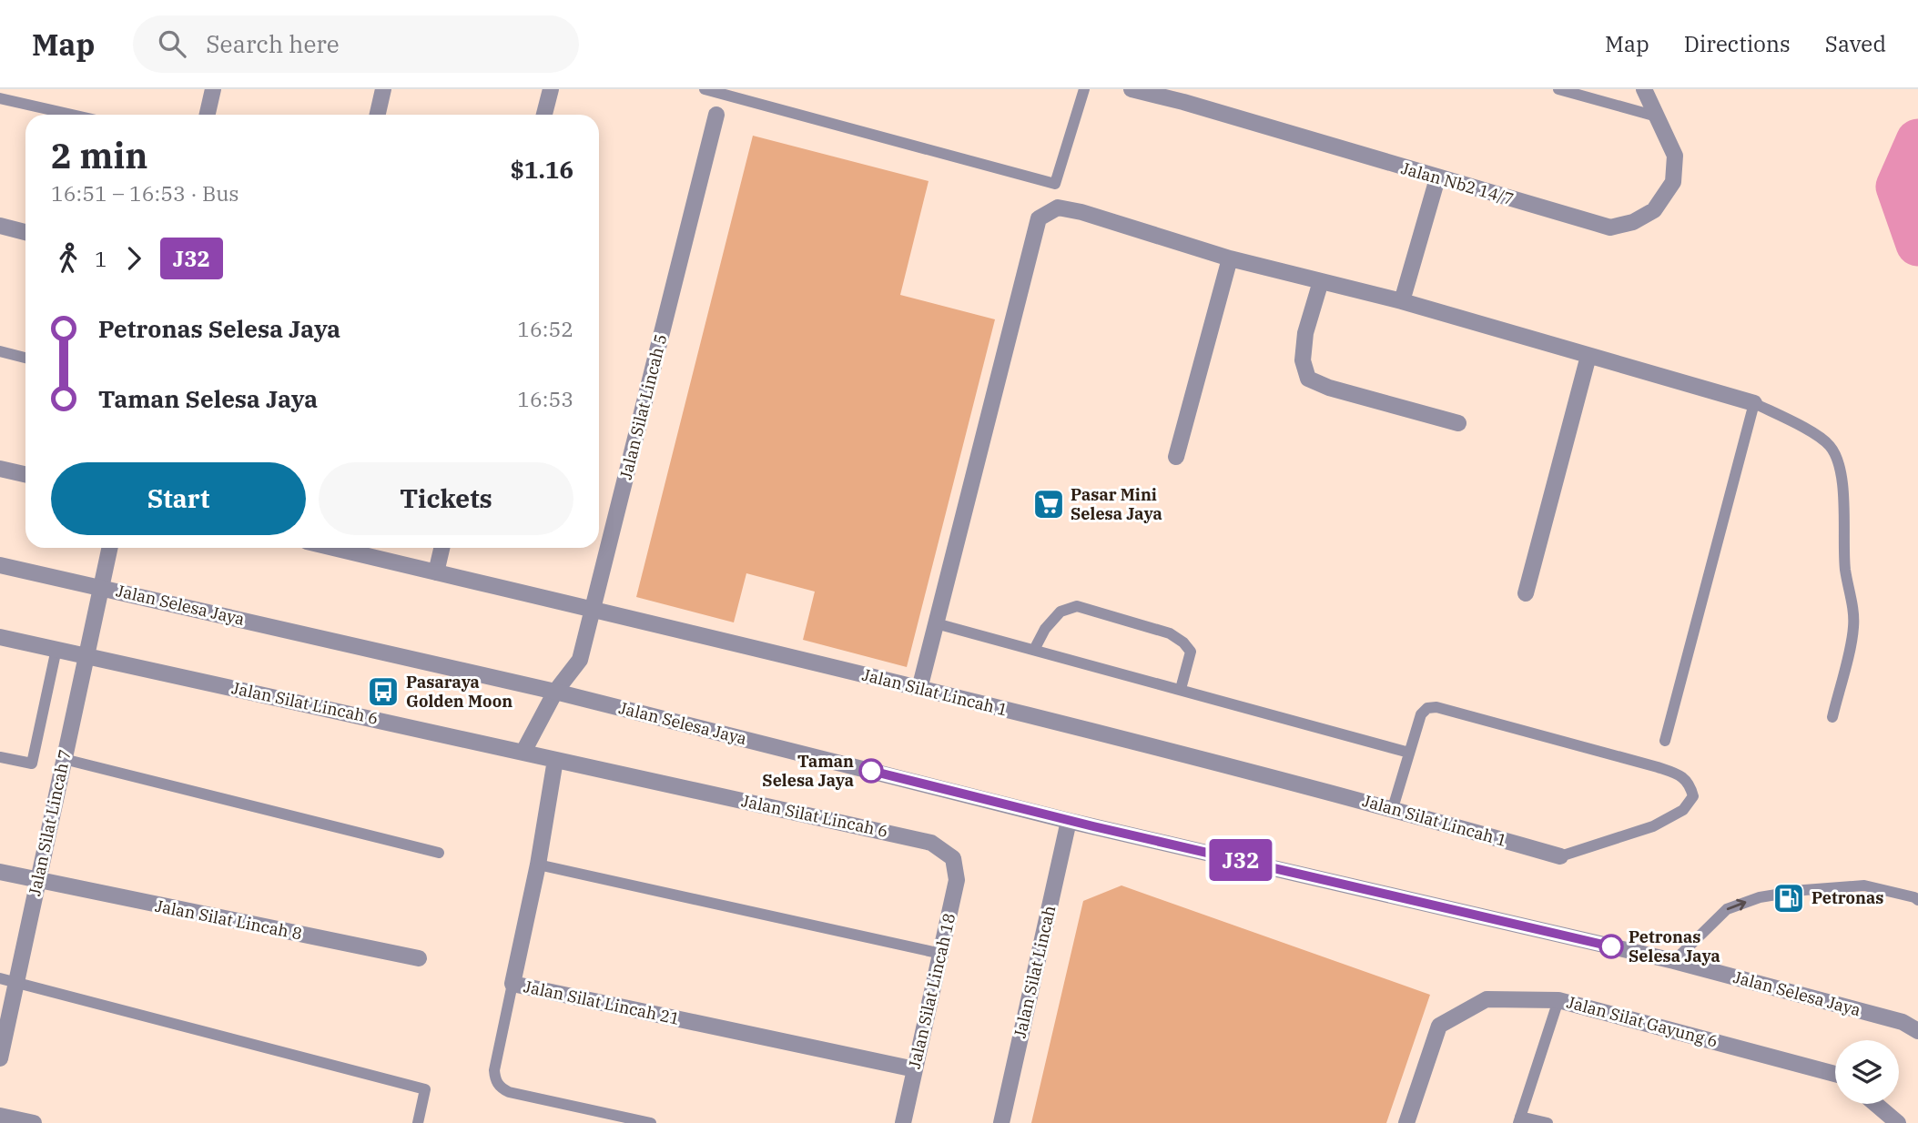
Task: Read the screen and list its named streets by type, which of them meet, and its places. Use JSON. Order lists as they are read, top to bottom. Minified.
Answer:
{"streets":{"street":["Jalan Nb2 14/7","Jalan Silat Lincah 5","Jalan Selesa Jaya","Jalan Silat Lincah 1","Jalan Silat Lincah 6","Jalan Silat Lincah 7","Jalan Silat Lincah 8","Jalan Silat Lincah","Jalan Silat Lincah 18","Jalan Silat Lincah 21","Jalan Silat Gayung 6"]},"crossings":[["Jalan Silat Lincah 5","Jalan Selesa Jaya"],["Jalan Silat Lincah 5","Jalan Silat Lincah 1"],["Jalan Selesa Jaya","Jalan Silat Lincah 7"],["Jalan Selesa Jaya","Jalan Silat Lincah"],["Jalan Silat Lincah 6","Jalan Silat Lincah 7"],["Jalan Silat Lincah 6","Jalan Silat Lincah 18"],["Jalan Silat Lincah 6","Jalan Silat Lincah 21"],["Jalan Silat Lincah 7","Jalan Silat Lincah 8"],["Jalan Silat Lincah 18","Jalan Silat Lincah 21"]],"places":{"supermarket":["Pasar Mini Selesa Jaya"],"bus stop":["Pasaraya Golden Moon"],"other":["Taman Selesa Jaya","Petronas Selesa Jaya"],"fuel station":["Petronas"]},"lines":["bus line J32"],"page":{"header":"Map","search":"Search here","nav":["Map","Directions","Saved"],"on_map":"J32","heading":["2 min","16:51 – 16:53 · Bus","$1.16"],"legs":["1","J32"],"list":[{"name":"Petronas Selesa Jaya","value":"16:52"},{"name":"Taman Selesa Jaya","value":"16:53"}],"buttons":["Start","Tickets"]}}
